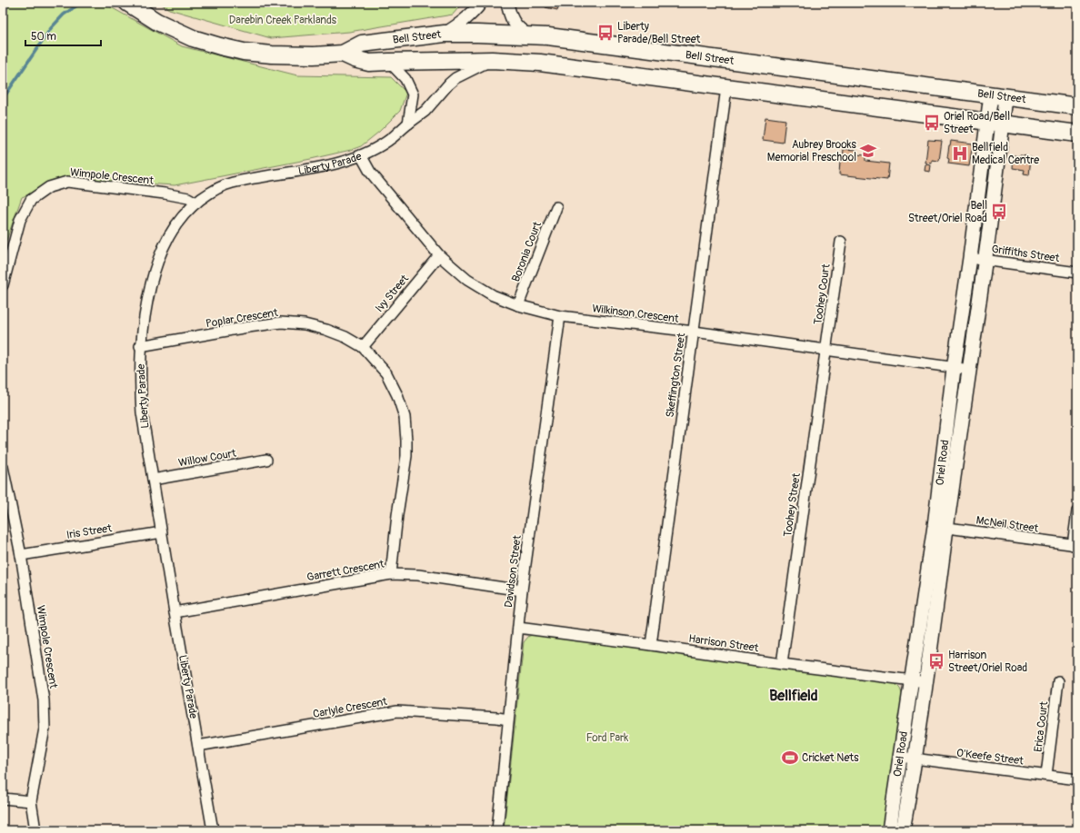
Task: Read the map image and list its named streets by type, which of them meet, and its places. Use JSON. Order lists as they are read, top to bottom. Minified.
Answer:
{"streets":{"highway":["Bell Street"],"main road":["Oriel Road"],"street":["Liberty Parade","Wimpole Crescent","Boronia Court","Griffiths Street","Ivy Street","Toohey Court","Wilkinson Crescent","Poplar Crescent","Skeffington Street","Willow Court","Toohey Street","McNeil Street","Iris Street","Garrett Crescent","Davidson Street","Harrison Street","Carlyle Crescent","Erica Court","O'Keefe Street"]},"crossings":[["Bell Street","Liberty Parade"],["Bell Street","Skeffington Street"],["Bell Street","Oriel Road"],["Liberty Parade","Wimpole Crescent"],["Liberty Parade","Wilkinson Crescent"],["Liberty Parade","Poplar Crescent"],["Liberty Parade","Willow Court"],["Liberty Parade","Iris Street"],["Liberty Parade","Garrett Crescent"],["Liberty Parade","Carlyle Crescent"],["Wimpole Crescent","Iris Street"],["Boronia Court","Wilkinson Crescent"],["Griffiths Street","Oriel Road"],["Ivy Street","Wilkinson Crescent"],["Ivy Street","Poplar Crescent"],["Toohey Court","Wilkinson Crescent"],["Toohey Court","Toohey Street"],["Wilkinson Crescent","Skeffington Street"],["Wilkinson Crescent","Oriel Road"],["Wilkinson Crescent","Toohey Street"],["Wilkinson Crescent","Davidson Street"],["Poplar Crescent","Garrett Crescent"],["Skeffington Street","Harrison Street"],["Oriel Road","McNeil Street"],["Oriel Road","Harrison Street"],["Oriel Road","O'Keefe Street"],["Toohey Street","Harrison Street"],["Garrett Crescent","Davidson Street"],["Davidson Street","Harrison Street"],["Davidson Street","Carlyle Crescent"],["Erica Court","O'Keefe Street"]],"districts":["Bellfield"],"parks":["Darebin Creek Parklands","Ford Park"],"places":{"bus stop":["Liberty Parade/Bell Street","Oriel Road/Bell Street","Bell Street/Oriel Road","Harrison Street/Oriel Road"],"school or university":["Aubrey Brooks Memorial Preschool"],"hospital":["Bellfield Medical Centre"],"sports":["Cricket Nets"]},"scale_bar":"50 m"}
